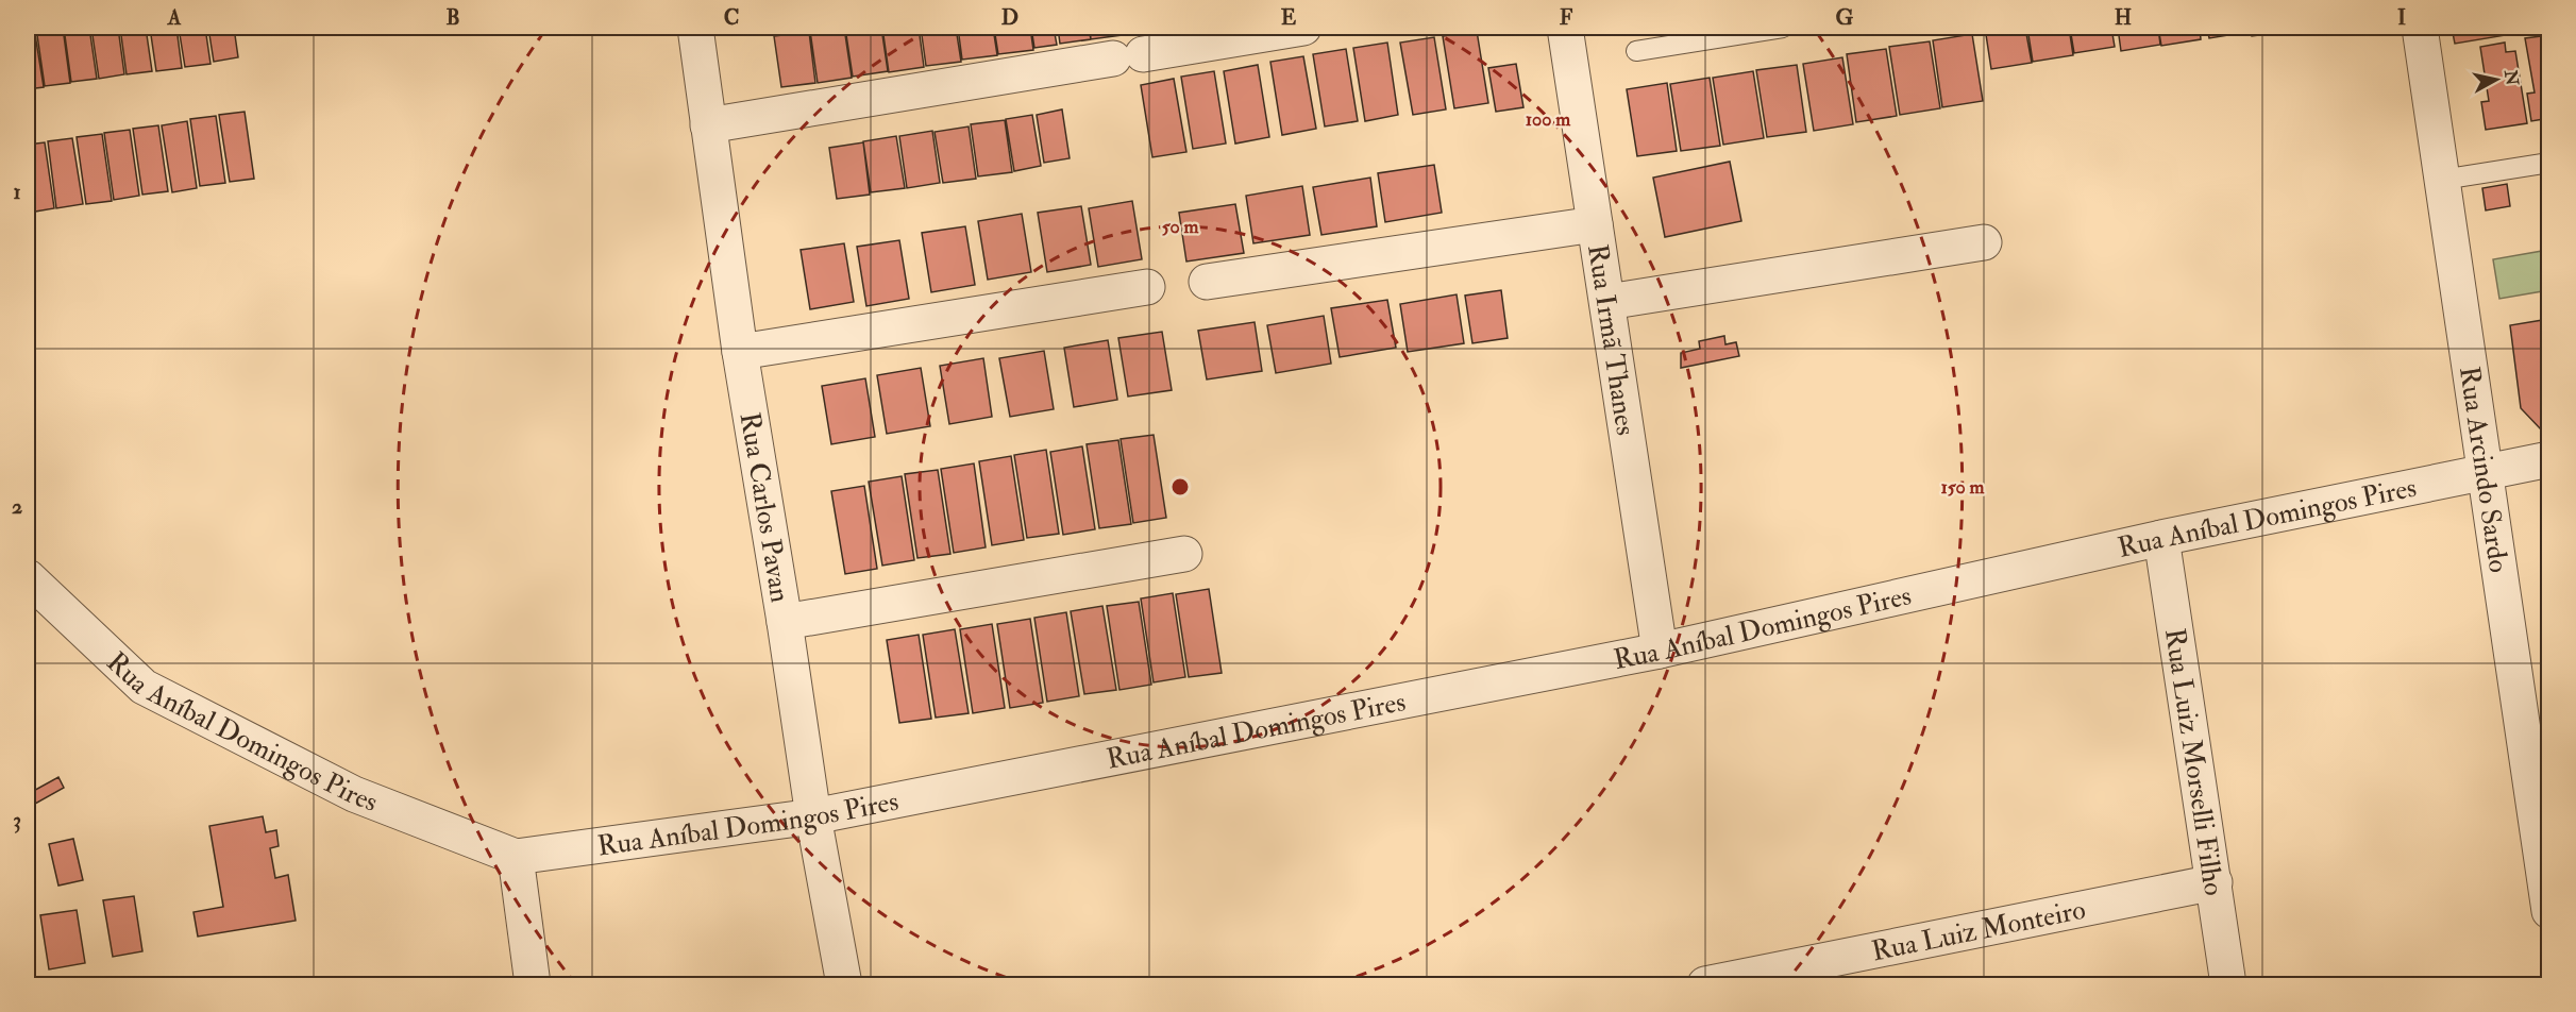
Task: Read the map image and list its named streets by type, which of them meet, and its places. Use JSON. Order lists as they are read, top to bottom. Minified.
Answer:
{"streets":{"street":["Rua Irmã Thanes","Rua Arcindo Sardo","Rua Carlos Pavan","Rua Aníbal Domingos Pires","Rua Luiz Morselli Filho","Rua Luiz Monteiro"]},"crossings":[["Rua Irmã Thanes","Rua Aníbal Domingos Pires"],["Rua Arcindo Sardo","Rua Aníbal Domingos Pires"],["Rua Carlos Pavan","Rua Aníbal Domingos Pires"],["Rua Aníbal Domingos Pires","Rua Luiz Morselli Filho"],["Rua Luiz Morselli Filho","Rua Luiz Monteiro"]],"north":"right","grid":{"columns":["A","B","C","D","E","F","G","H","I"],"rows":["1","2","3"]},"rings":["100 m","50 m","150 m"]}
